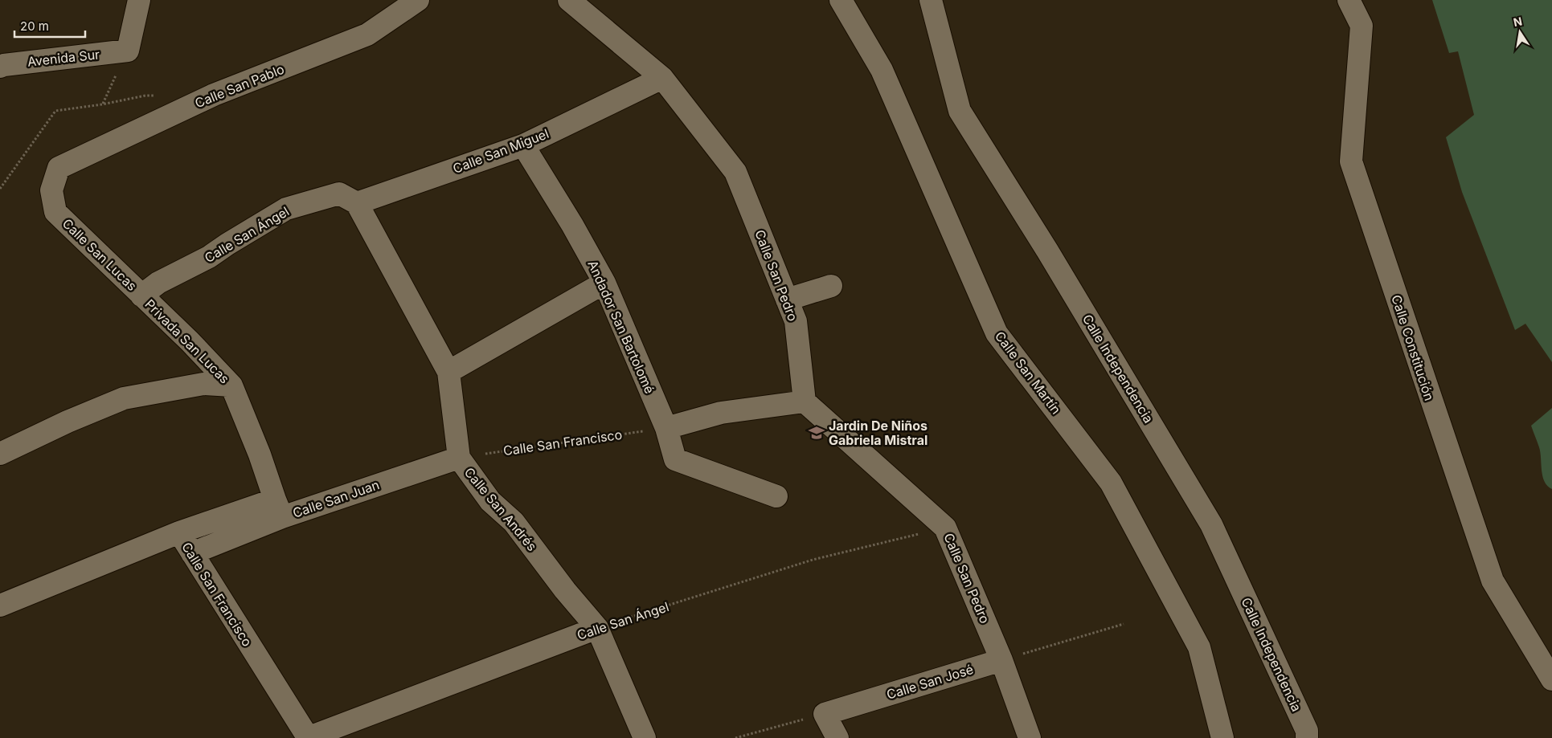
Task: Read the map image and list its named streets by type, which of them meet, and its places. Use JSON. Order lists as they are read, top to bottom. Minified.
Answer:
{"streets":{"street":["Avenida Sur","Calle San Pablo","Calle San Miguel","Calle San Ángel","Calle San Lucas","Calle San Pedro","Andador San Bartolomé","Privada San Lucas","Calle Constitución","Calle Independencia","Calle San Martín","Calle San Francisco","Calle San Juan","Calle San Andrés","Calle San José"]},"crossings":[["Calle San Pablo","Calle San Lucas"],["Calle San Miguel","Calle San Ángel"],["Calle San Miguel","Calle San Pedro"],["Calle San Miguel","Andador San Bartolomé"],["Calle San Miguel","Calle San Andrés"],["Calle San Ángel","Calle San Lucas"],["Calle San Ángel","Calle San Pedro"],["Calle San Ángel","Privada San Lucas"],["Calle San Ángel","Calle San Francisco"],["Calle San Ángel","Calle San Andrés"],["Calle San Lucas","Privada San Lucas"],["Calle San Pedro","Calle San José"],["Andador San Bartolomé","Calle San Francisco"],["Privada San Lucas","Calle San Juan"],["Calle San Francisco","Calle San Juan"],["Calle San Francisco","Calle San Andrés"],["Calle San Juan","Calle San Andrés"]],"places":{"school or university":["Jardin De Niños Gabriela Mistral"]},"scale_bar":"20 m","north":"top"}
